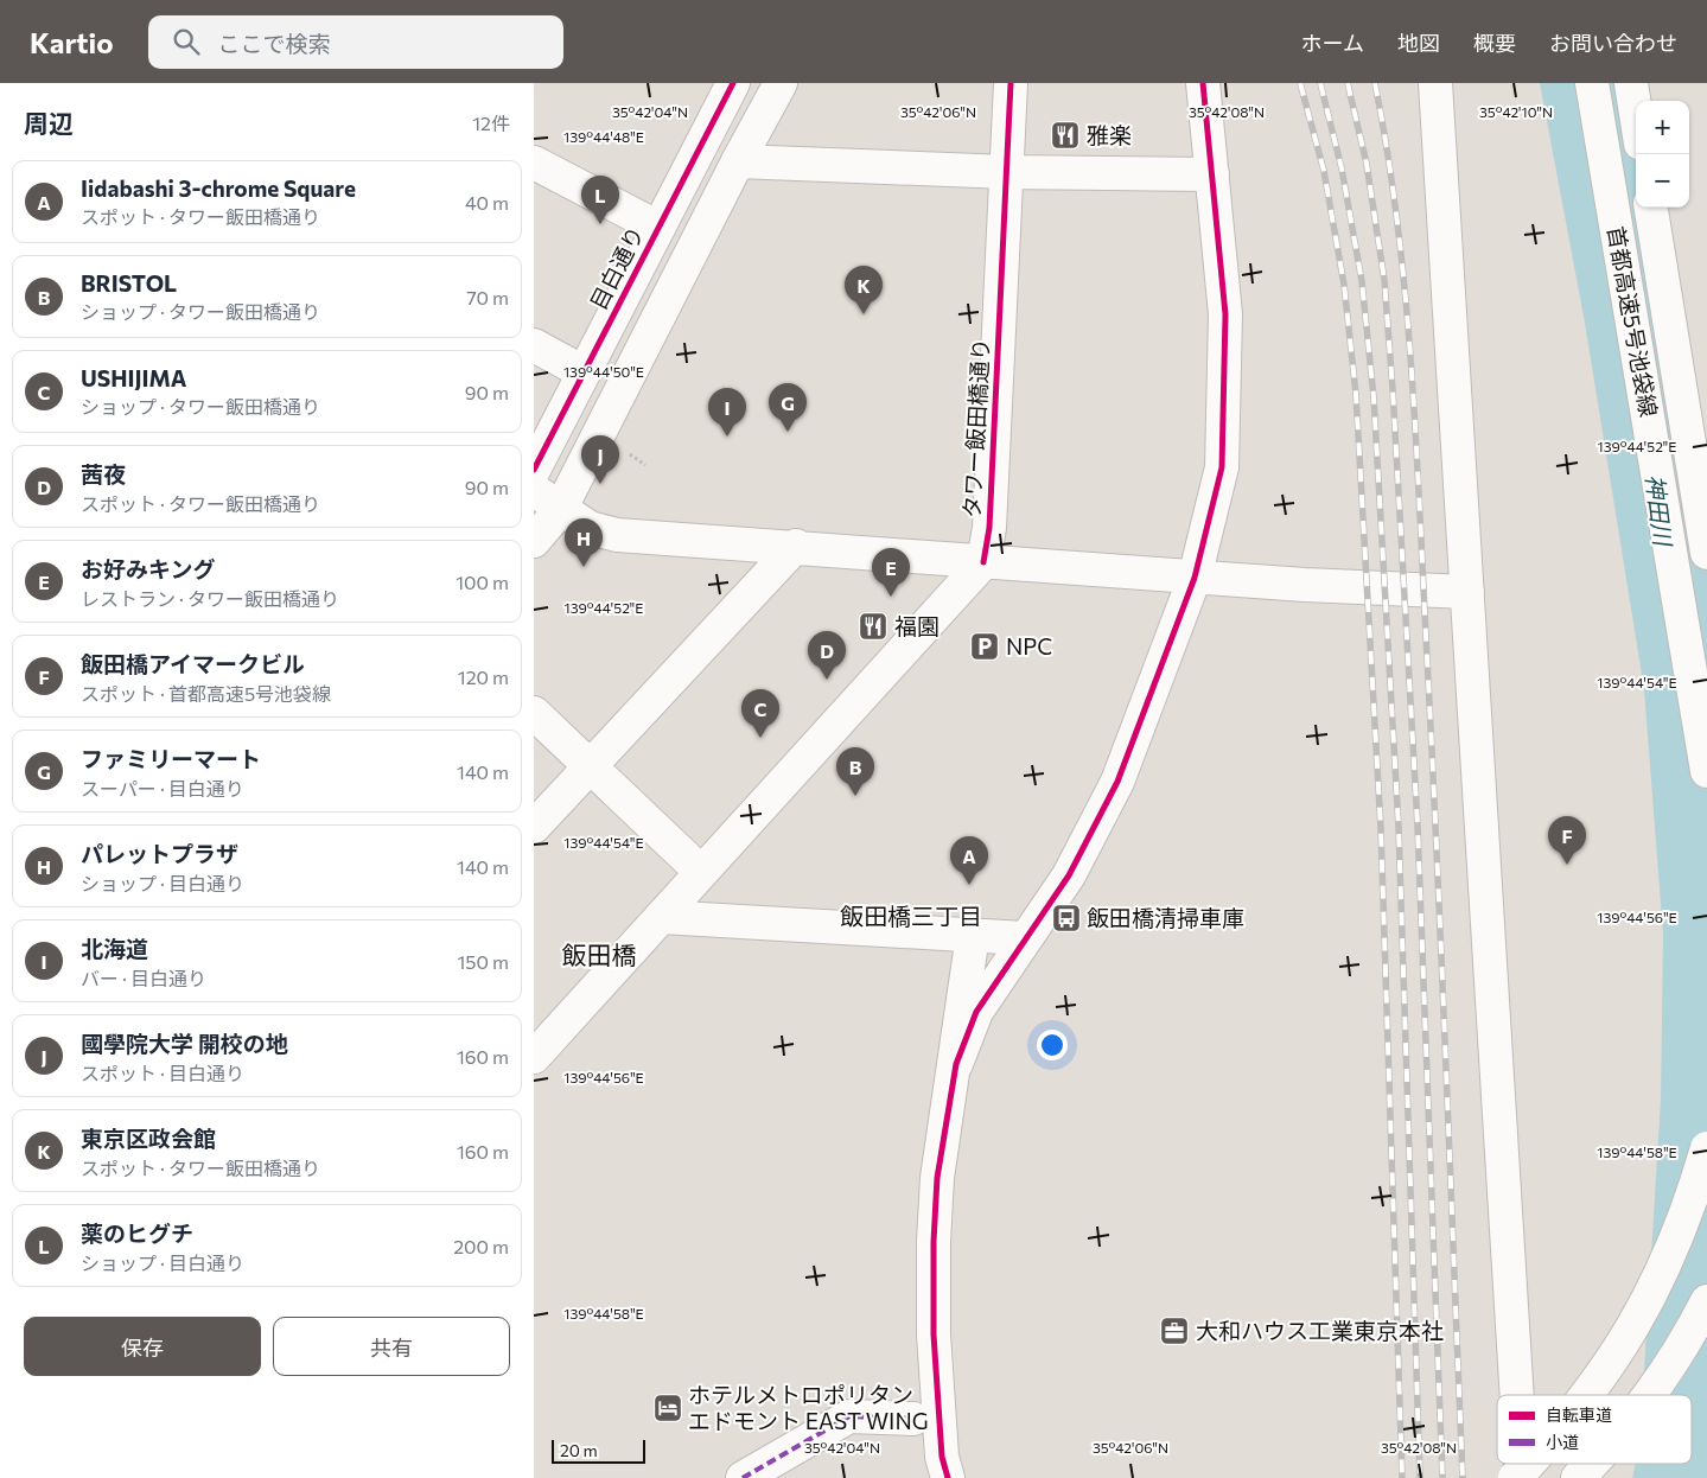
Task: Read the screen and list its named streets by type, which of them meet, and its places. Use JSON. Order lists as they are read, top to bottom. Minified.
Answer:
{"streets":{"main road":["目白通り","首都高速5号池袋線","タワー飯田橋通り"]},"districts":["飯田橋三丁目","飯田橋"],"water":["神田川"],"places":{"restaurant":["雅楽","福園"],"parking":["NPC"],"bus stop":["飯田橋清掃車庫"],"office":["大和ハウス工業東京本社"],"hotel":["ホテルメトロポリタン エドモント EAST WING"]},"legend":["自転車道","小道"],"scale_bar":"20 m","page":{"header":"Kartio","search":"ここで検索","nav":["ホーム","地図","概要","お問い合わせ"],"heading":["周辺","12件"],"map_buttons":["+","−"],"list":[{"mark":"A","name":"Iidabashi 3-chrome Square","note":"スポット · タワー飯田橋通り","value":"40 m"},{"mark":"B","name":"BRISTOL","note":"ショップ · タワー飯田橋通り","value":"70 m"},{"mark":"C","name":"USHIJIMA","note":"ショップ · タワー飯田橋通り","value":"90 m"},{"mark":"D","name":"茜夜","note":"スポット · タワー飯田橋通り","value":"90 m"},{"mark":"E","name":"お好みキング","note":"レストラン · タワー飯田橋通り","value":"100 m"},{"mark":"F","name":"飯田橋アイマークビル","note":"スポット · 首都高速5号池袋線","value":"120 m"},{"mark":"G","name":"ファミリーマート","note":"スーパー · 目白通り","value":"140 m"},{"mark":"H","name":"パレットプラザ","note":"ショップ · 目白通り","value":"140 m"},{"mark":"I","name":"北海道","note":"バー · 目白通り","value":"150 m"},{"mark":"J","name":"國學院大学 開校の地","note":"スポット · 目白通り","value":"160 m"},{"mark":"K","name":"東京区政会館","note":"スポット · タワー飯田橋通り","value":"160 m"},{"mark":"L","name":"薬のヒグチ","note":"ショップ · 目白通り","value":"200 m"}],"pins":["L","K","G","I","J","H","E","D","C","B","F","A"],"buttons":["保存","共有"],"scale":"20 m"},"coordinates":["35°42'04\"N","35°42'06\"N","35°42'08\"N","35°42'10\"N","139°44'48\"E","139°44'50\"E","139°44'52\"E","139°44'54\"E","139°44'56\"E","139°44'58\"E"]}
